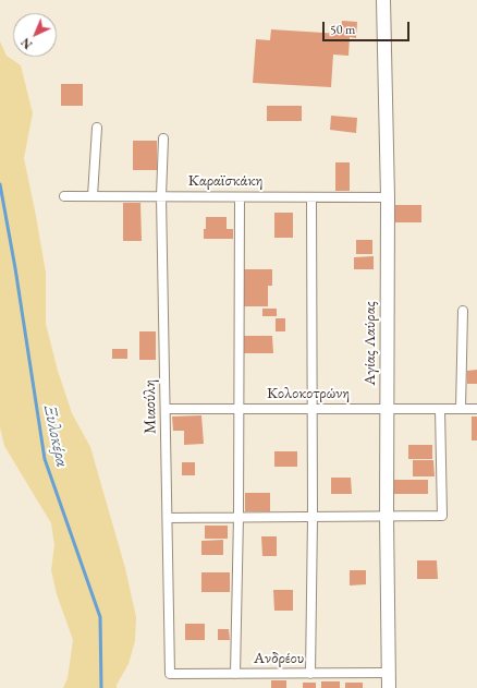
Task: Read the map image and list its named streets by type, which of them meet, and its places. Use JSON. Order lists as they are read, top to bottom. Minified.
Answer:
{"streets":{"street":["Καραϊσκάκη","Αγίας Λαύρας","Κολοκοτρώνη","Μιαούλη","Ανδρέου"]},"crossings":[["Καραϊσκάκη","Αγίας Λαύρας"],["Καραϊσκάκη","Μιαούλη"],["Αγίας Λαύρας","Κολοκοτρώνη"],["Αγίας Λαύρας","Ανδρέου"],["Κολοκοτρώνη","Μιαούλη"],["Μιαούλη","Ανδρέου"]],"water":["Ξυλοκέρα"],"scale_bar":"50 m","north":"bottom left"}
